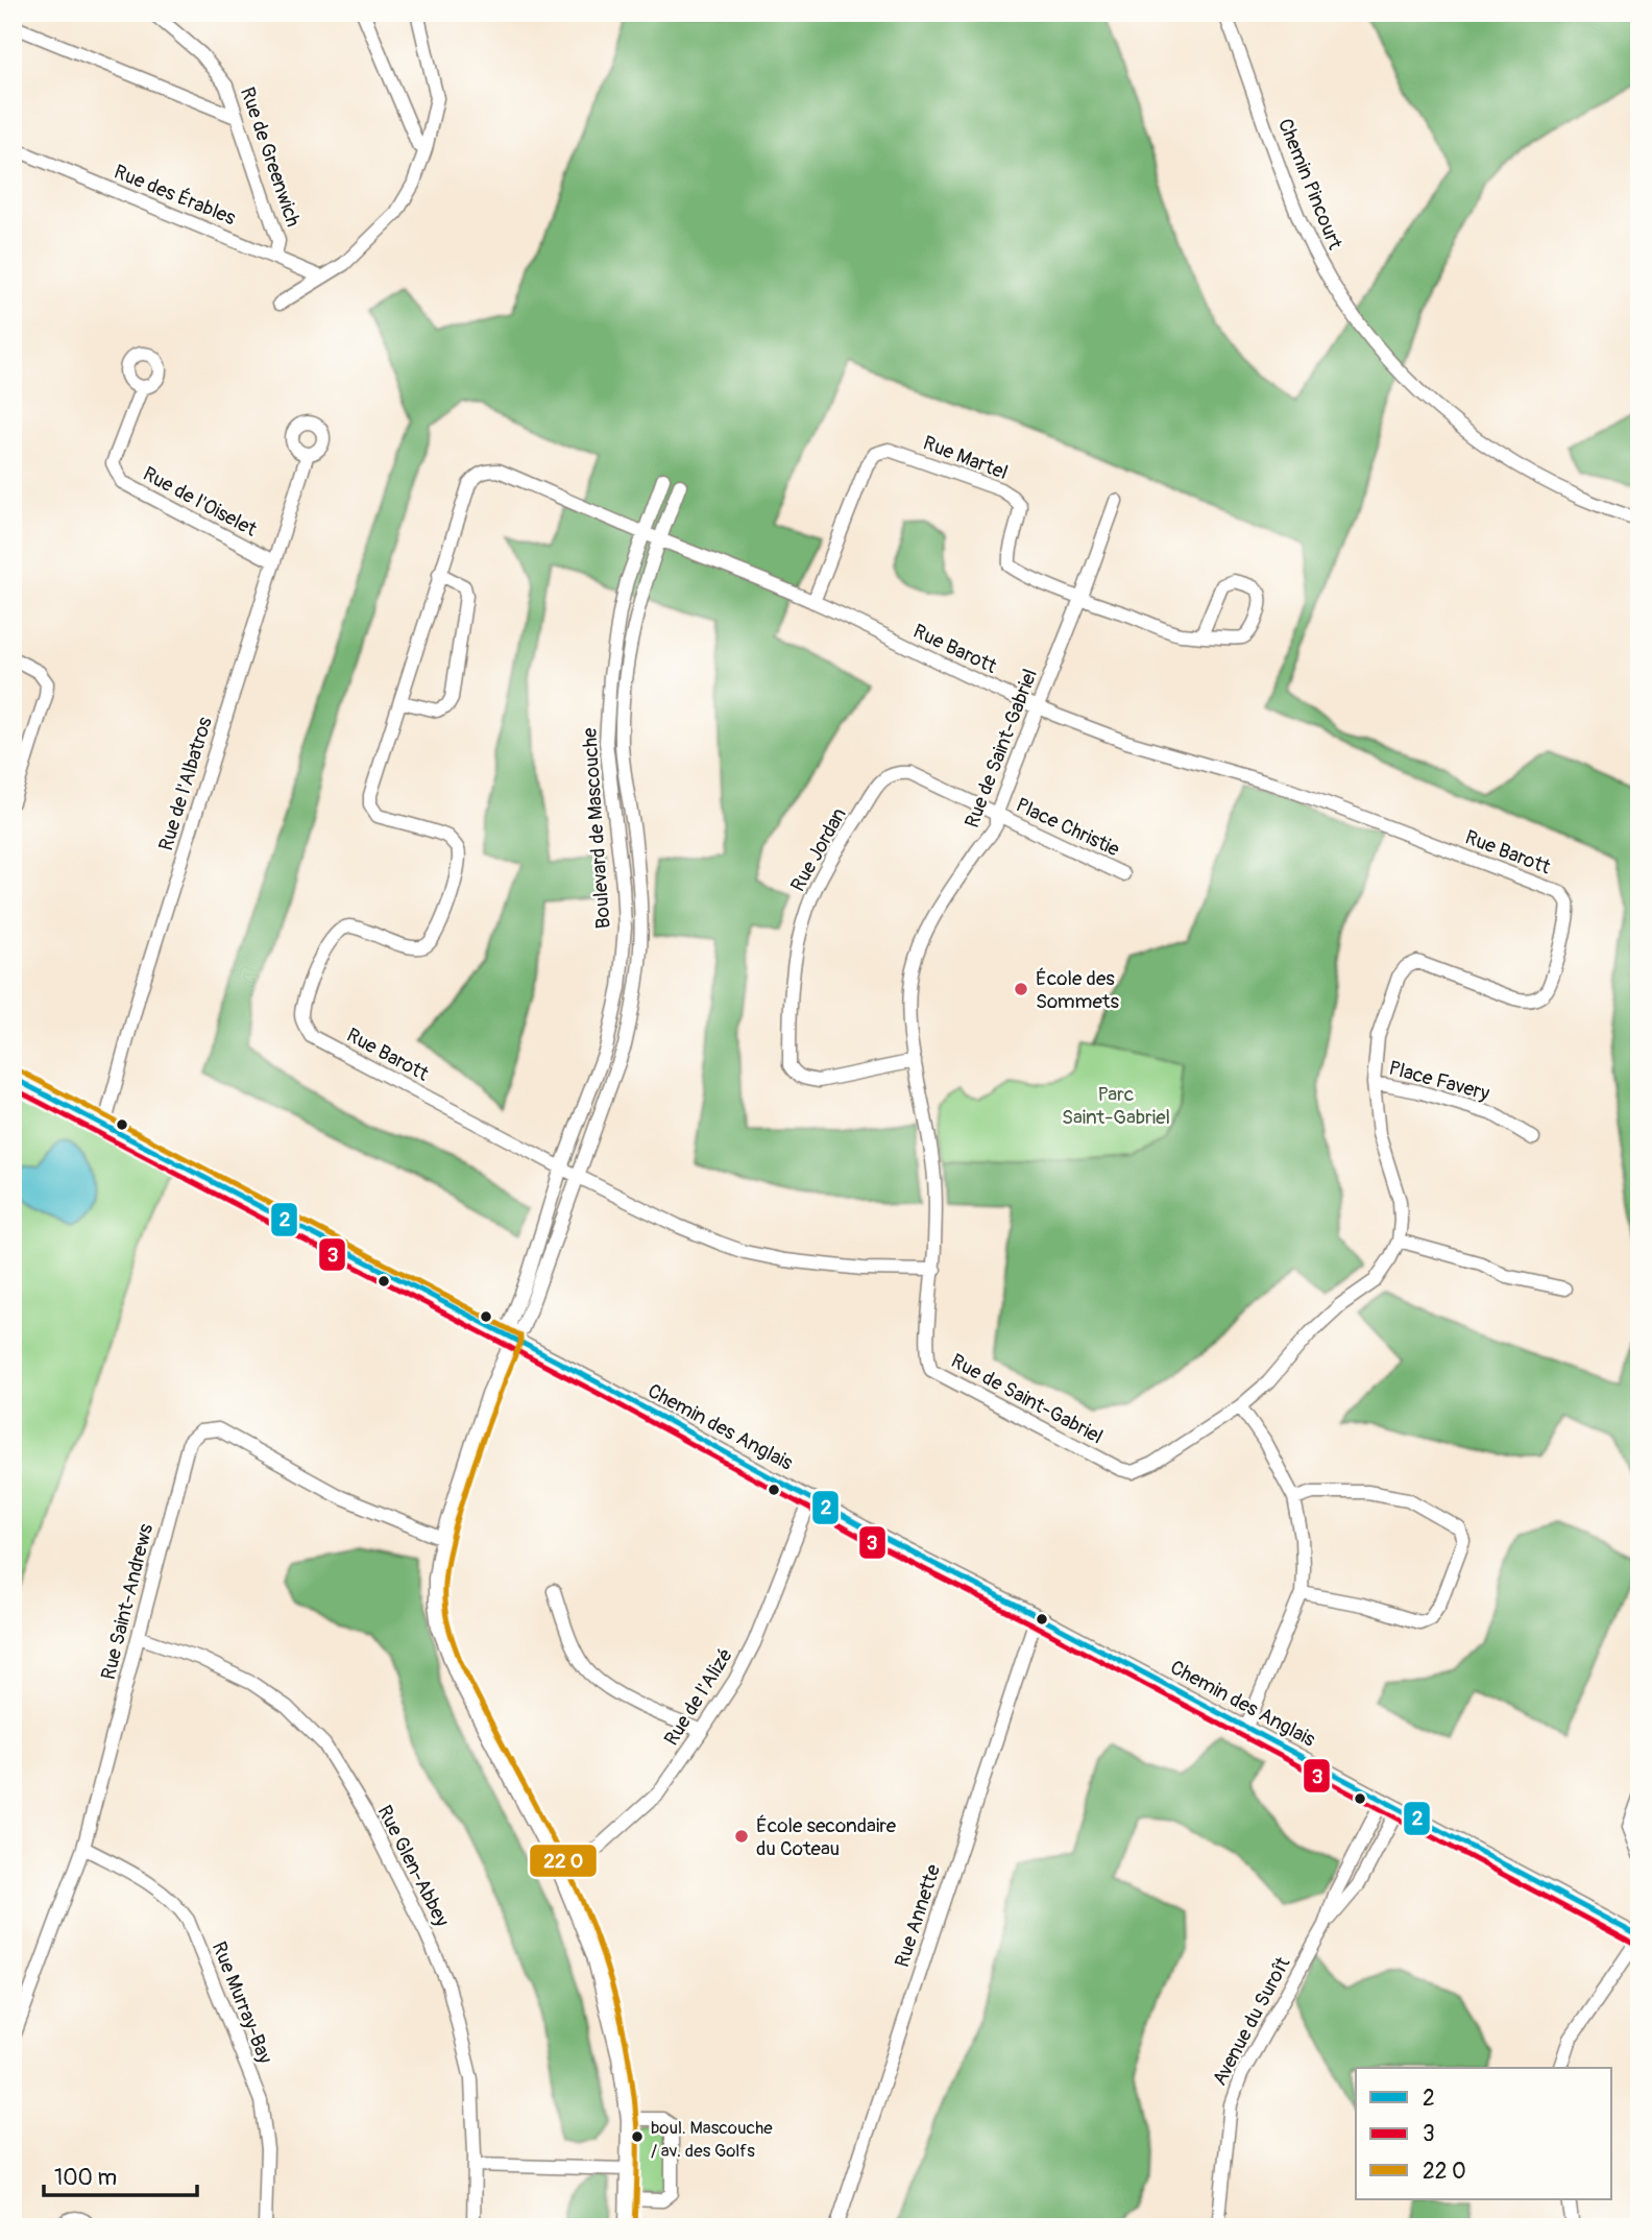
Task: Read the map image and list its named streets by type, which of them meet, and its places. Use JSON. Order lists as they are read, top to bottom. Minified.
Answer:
{"streets":{"street":["Rue de Greenwich","Chemin Pincourt","Rue des Érables","Rue Martel","Rue de l'Oiselet","Rue Barott","Rue de Saint-Gabriel","Rue de l'Albatros","Place Christie","Boulevard de Mascouche","Rue Jordan","Place Favery","Chemin des Anglais","Rue Saint-Andrews","Rue de l'Alizé","Rue Glen-Abbey","Rue Annette","Rue Murray-Bay","Avenue du Suroît"]},"crossings":[["Rue de Greenwich","Rue des Érables"],["Rue Martel","Rue Barott"],["Rue Martel","Rue de Saint-Gabriel"],["Rue de l'Oiselet","Rue de l'Albatros"],["Rue Barott","Rue de Saint-Gabriel"],["Rue Barott","Boulevard de Mascouche"],["Rue de Saint-Gabriel","Place Christie"],["Rue de Saint-Gabriel","Rue Jordan"],["Rue de Saint-Gabriel","Place Favery"],["Rue de l'Albatros","Chemin des Anglais"],["Place Christie","Rue Jordan"],["Boulevard de Mascouche","Chemin des Anglais"],["Boulevard de Mascouche","Rue Saint-Andrews"],["Boulevard de Mascouche","Rue de l'Alizé"],["Chemin des Anglais","Rue de l'Alizé"],["Chemin des Anglais","Rue Annette"],["Chemin des Anglais","Avenue du Suroît"],["Rue Saint-Andrews","Rue Glen-Abbey"],["Rue Saint-Andrews","Rue Murray-Bay"]],"parks":["Parc Saint-Gabriel"],"places":["École des Sommets","École secondaire du Coteau","boul. Mascouche / av. des Golfs"],"lines":["transit line 2","transit line 3"],"legend":["2","3","22 O"],"scale_bar":"100 m"}
